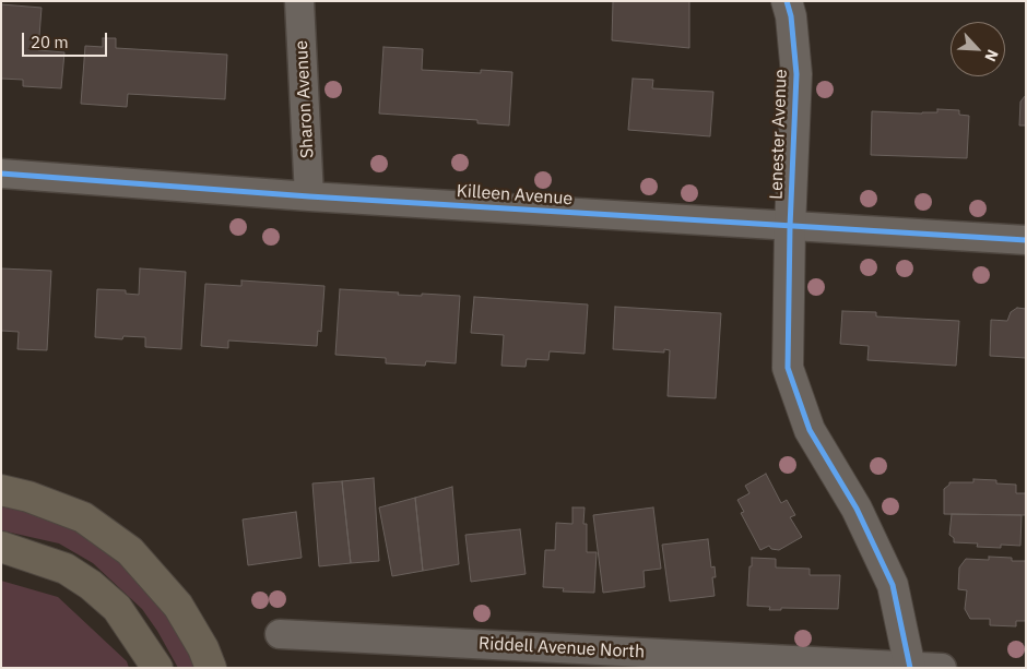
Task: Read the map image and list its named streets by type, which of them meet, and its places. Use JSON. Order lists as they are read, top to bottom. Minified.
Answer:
{"streets":{"street":["Sharon Avenue","Lenester Avenue","Killeen Avenue","Riddell Avenue North"]},"crossings":[["Sharon Avenue","Killeen Avenue"],["Lenester Avenue","Killeen Avenue"],["Lenester Avenue","Riddell Avenue North"]],"scale_bar":"20 m","north":"bottom right"}
